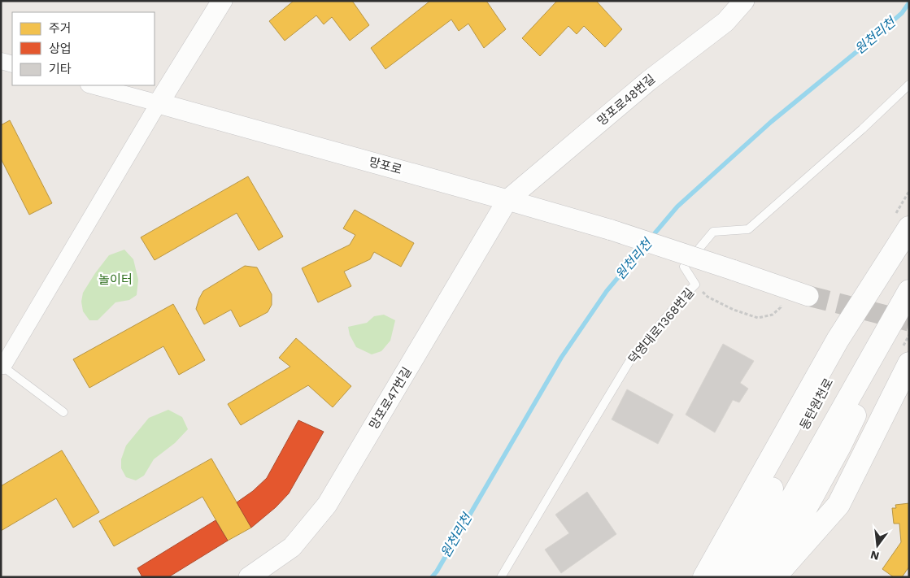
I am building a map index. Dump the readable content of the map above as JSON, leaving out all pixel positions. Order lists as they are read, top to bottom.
{
  "streets": {
    "main road": ["동탄원천로"],
    "street": ["망포로48번길", "망포로", "망포로47번길"],
    "lane": ["덕영대로1368번길"]
  },
  "crossings": [
    ["망포로48번길", "망포로"],
    ["망포로48번길", "망포로47번길"],
    ["망포로", "망포로47번길"]
  ],
  "water": ["원천리천"],
  "parks": ["놀이터"],
  "legend": ["주거", "상업", "기타"],
  "north": "bottom"
}
